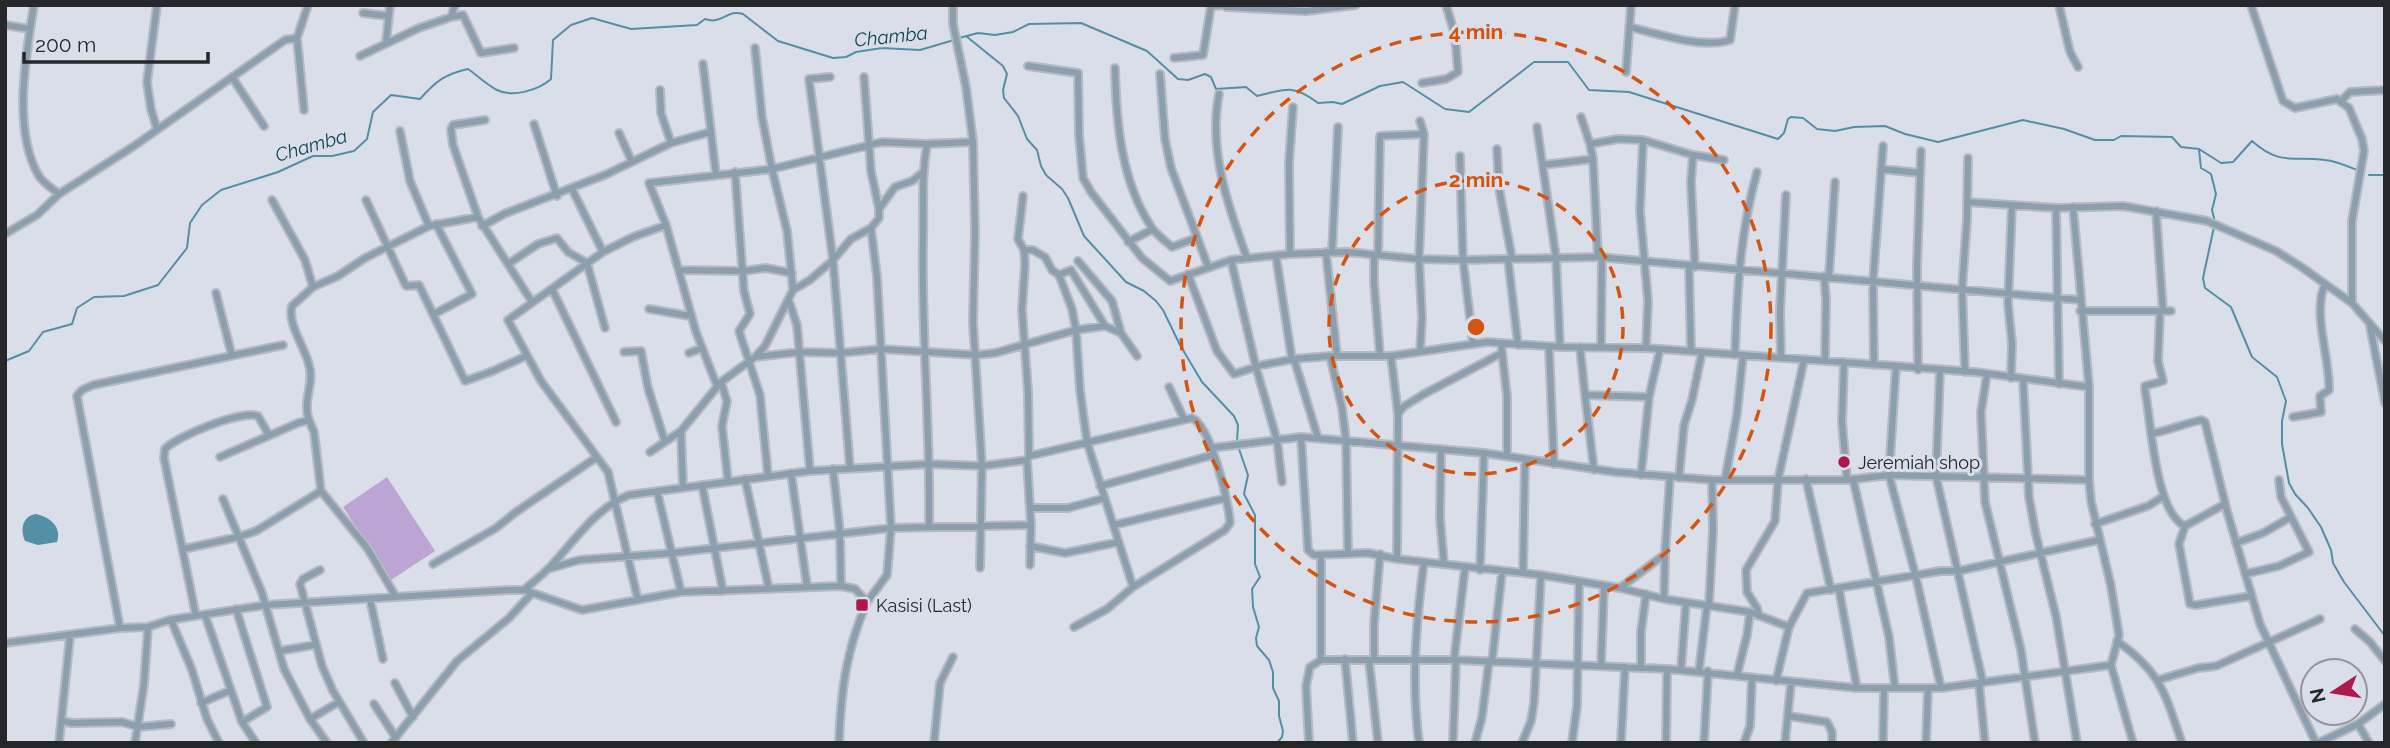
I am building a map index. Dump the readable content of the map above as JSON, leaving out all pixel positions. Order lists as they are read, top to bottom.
{
  "water": ["Chamba"],
  "places": {
    "other": ["Jeremiah shop"],
    "transit": ["Kasisi (Last)"]
  },
  "scale_bar": "200 m",
  "north": "left",
  "rings": ["4 min", "2 min"]
}
